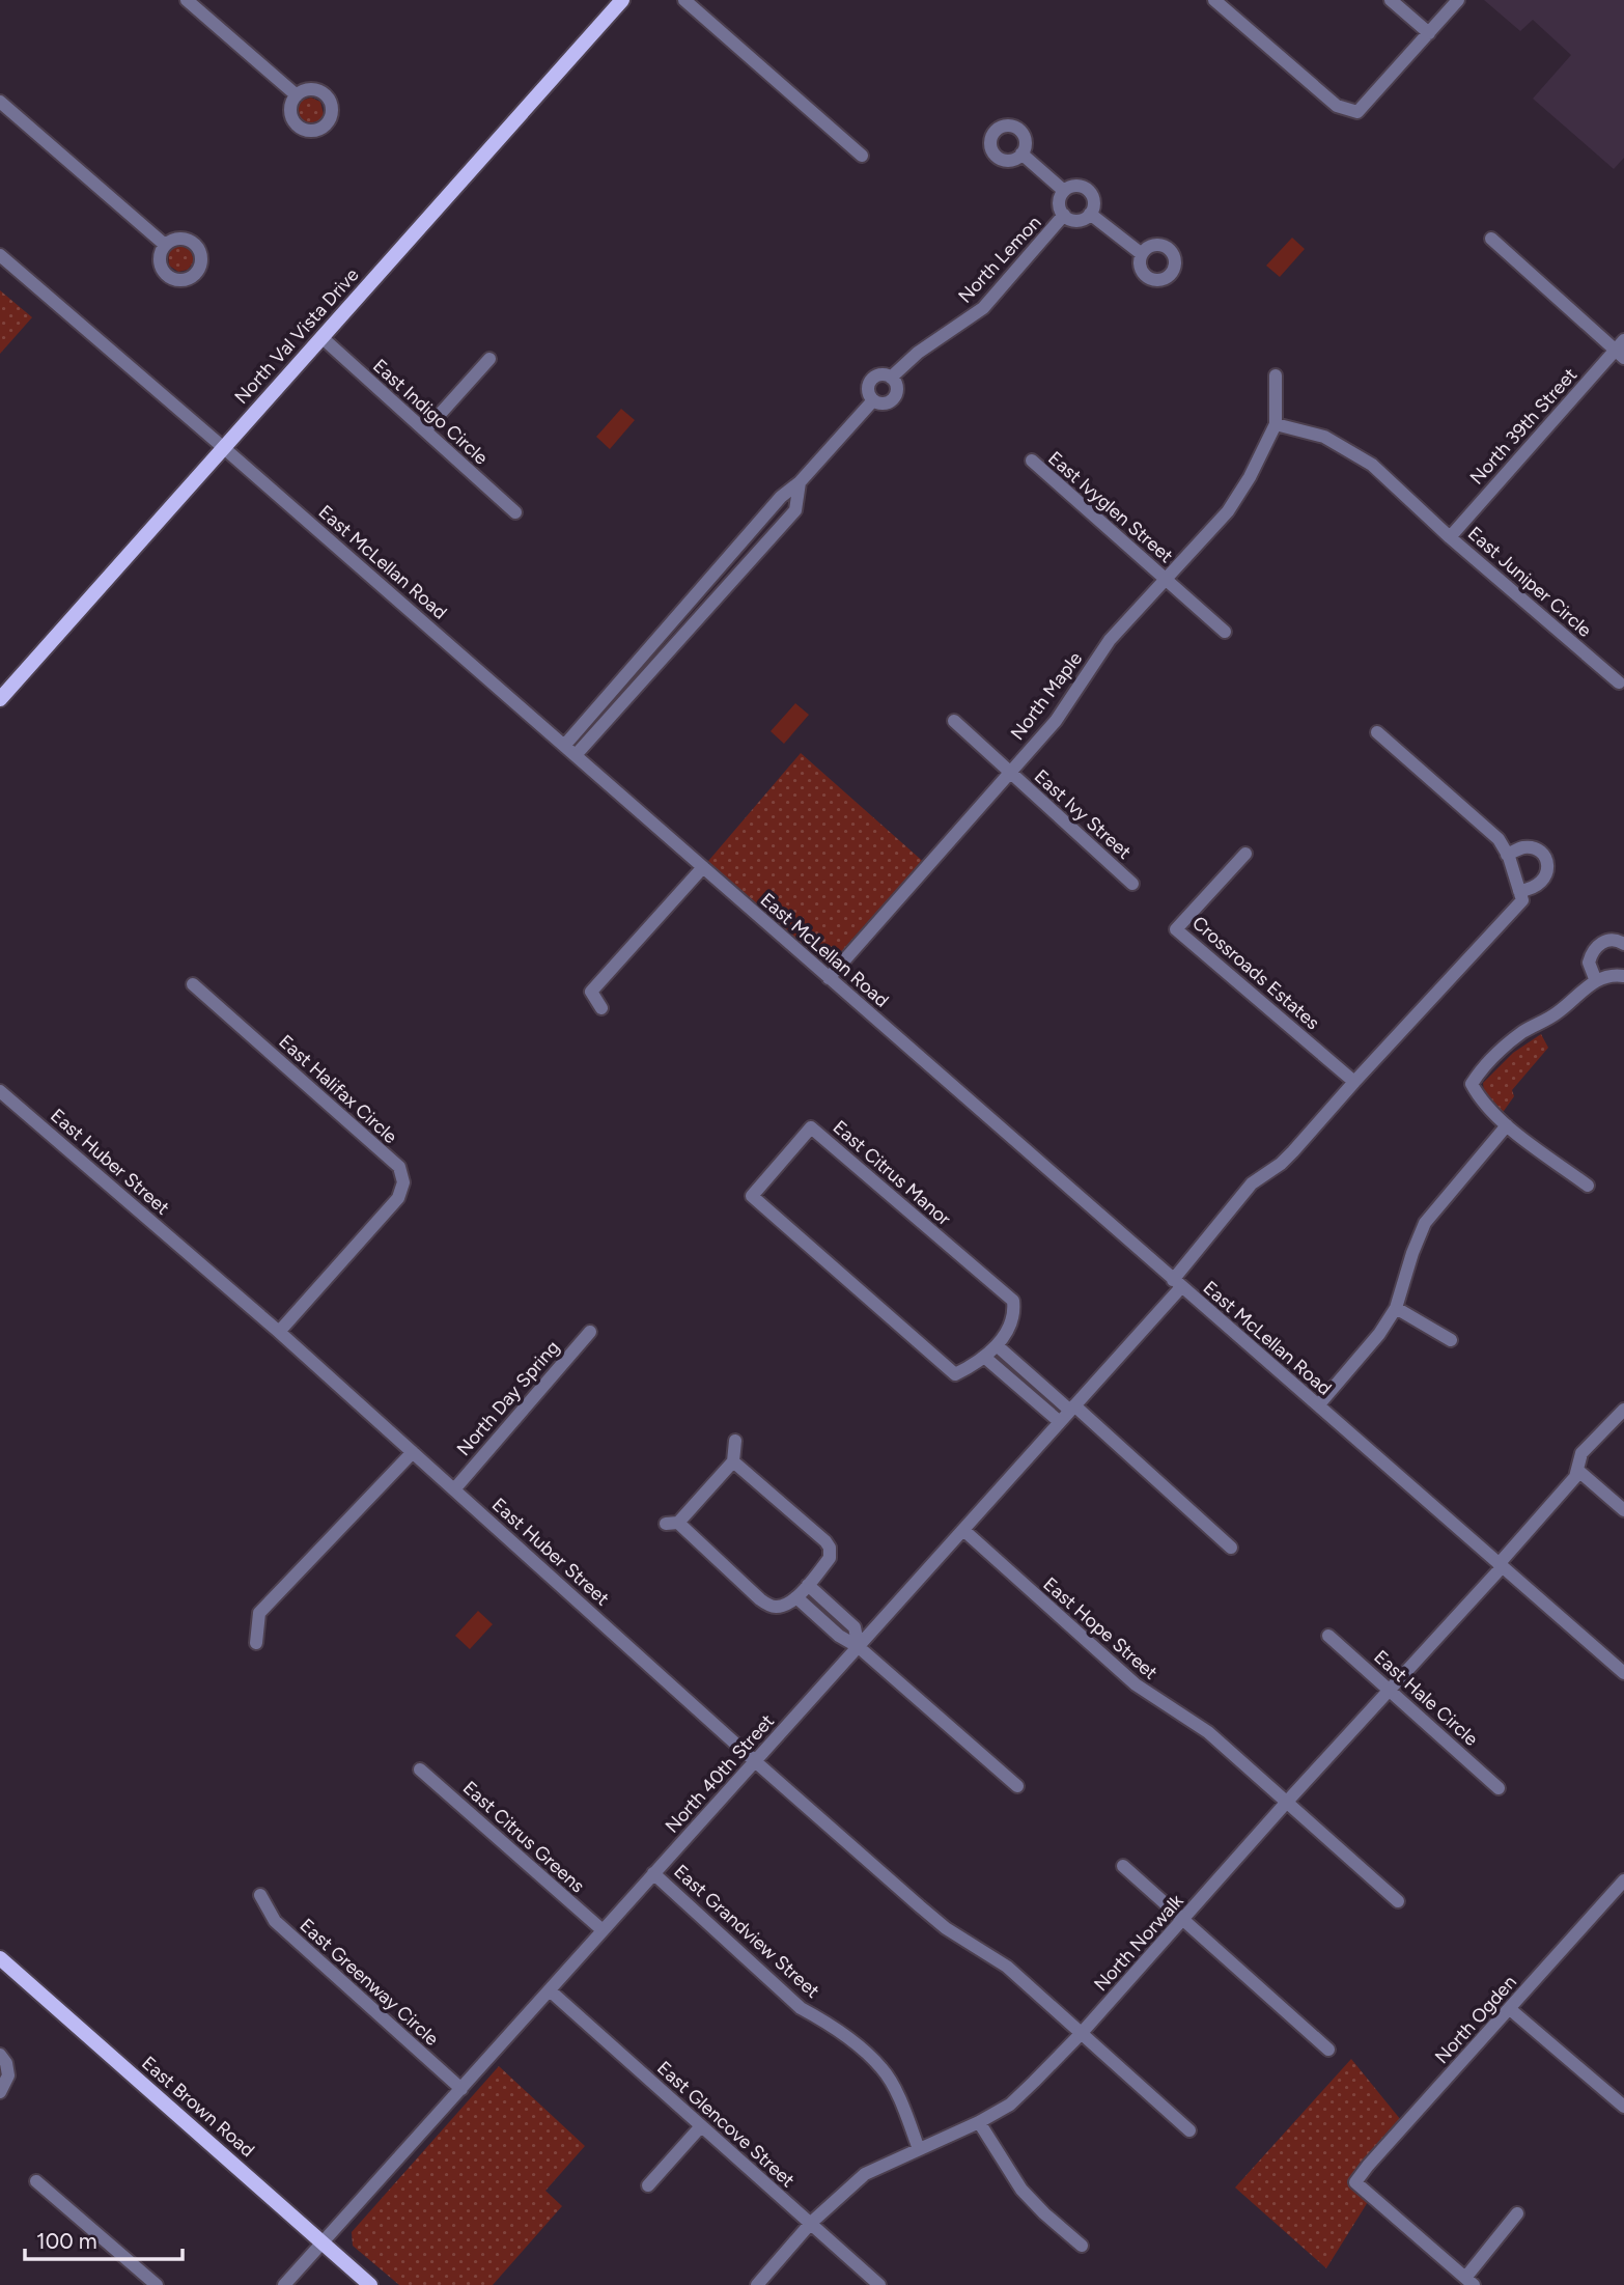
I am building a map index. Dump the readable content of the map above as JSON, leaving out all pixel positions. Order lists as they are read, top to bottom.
{
  "streets": {
    "main road": ["North Val Vista Drive", "East Brown Road"],
    "street": [
      "North Lemon",
      "East Indigo Circle",
      "North 39th Street",
      "East Ivyglen Street",
      "East McLellan Road",
      "East Juniper Circle",
      "North Maple",
      "East Ivy Street",
      "Crossroads Estates",
      "East Halifax Circle",
      "East Huber Street",
      "East Citrus Manor",
      "North Day Spring",
      "East Hope Street",
      "East Hale Circle",
      "North 40th Street",
      "East Citrus Greens",
      "East Grandview Street",
      "North Norwalk",
      "East Greenway Circle",
      "North Ogden",
      "East Glencove Street"
    ]
  },
  "crossings": [
    ["North Val Vista Drive", "East Indigo Circle"],
    ["North Val Vista Drive", "East McLellan Road"],
    ["North 39th Street", "East Juniper Circle"],
    ["East Ivyglen Street", "North Maple"],
    ["East McLellan Road", "North Maple"],
    ["East McLellan Road", "North 40th Street"],
    ["East McLellan Road", "North Norwalk"],
    ["East Juniper Circle", "North Maple"],
    ["North Maple", "East Ivy Street"],
    ["East Halifax Circle", "East Huber Street"],
    ["East Huber Street", "North Day Spring"],
    ["East Huber Street", "North 40th Street"],
    ["East Huber Street", "North Norwalk"],
    ["East Hope Street", "North 40th Street"],
    ["East Hope Street", "North Norwalk"],
    ["East Hale Circle", "North Norwalk"],
    ["North 40th Street", "East Citrus Greens"],
    ["North 40th Street", "East Grandview Street"],
    ["North 40th Street", "East Greenway Circle"],
    ["North 40th Street", "East Brown Road"],
    ["North 40th Street", "East Glencove Street"],
    ["East Grandview Street", "North Norwalk"],
    ["North Norwalk", "East Glencove Street"]
  ],
  "scale_bar": "100 m"
}
